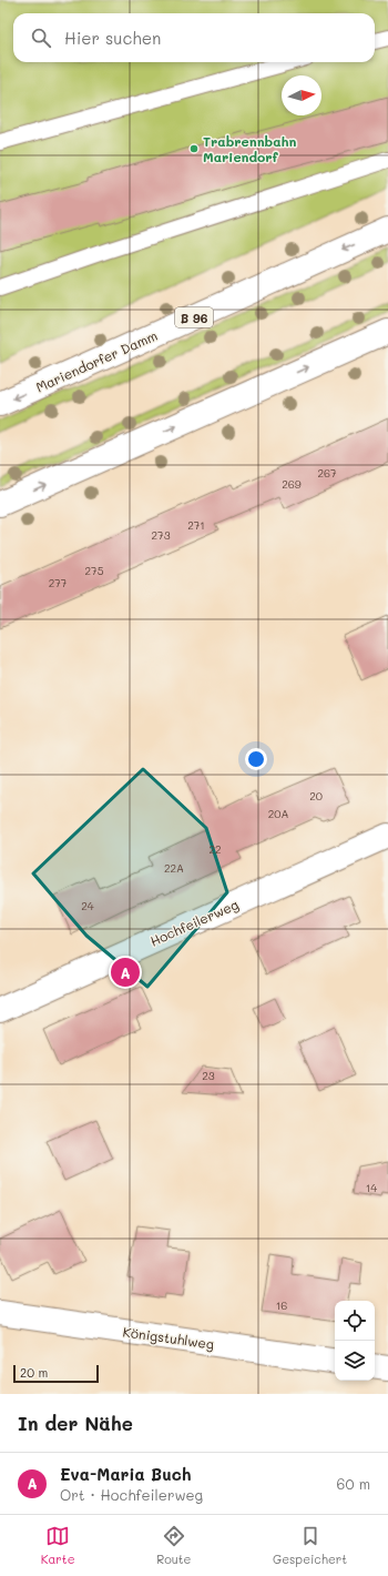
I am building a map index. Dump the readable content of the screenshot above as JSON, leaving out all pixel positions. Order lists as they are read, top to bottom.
{
  "streets": {
    "main road": [
      "B 96",
      "Mariendorfer Damm",
      "Hochfeilerweg",
      "Königstuhlweg"
    ]
  },
  "places": ["Trabrennbahn Mariendorf"],
  "house_numbers": [
    "267",
    "269",
    "271",
    "273",
    "275",
    "277",
    "20",
    "20A",
    "22",
    "22A",
    "24",
    "23",
    "14",
    "16"
  ],
  "scale_bar": "20 m",
  "north": "right",
  "page": {
    "search": "Hier suchen",
    "pins": "A",
    "scale": "20 m",
    "heading": "In der Nähe",
    "list": [
      {
        "mark": "A",
        "name": "Eva-Maria Buch",
        "note": "Ort · Hochfeilerweg",
        "value": "60 m"
      }
    ],
    "nav": ["Karte", "Route", "Gespeichert"]
  }
}
